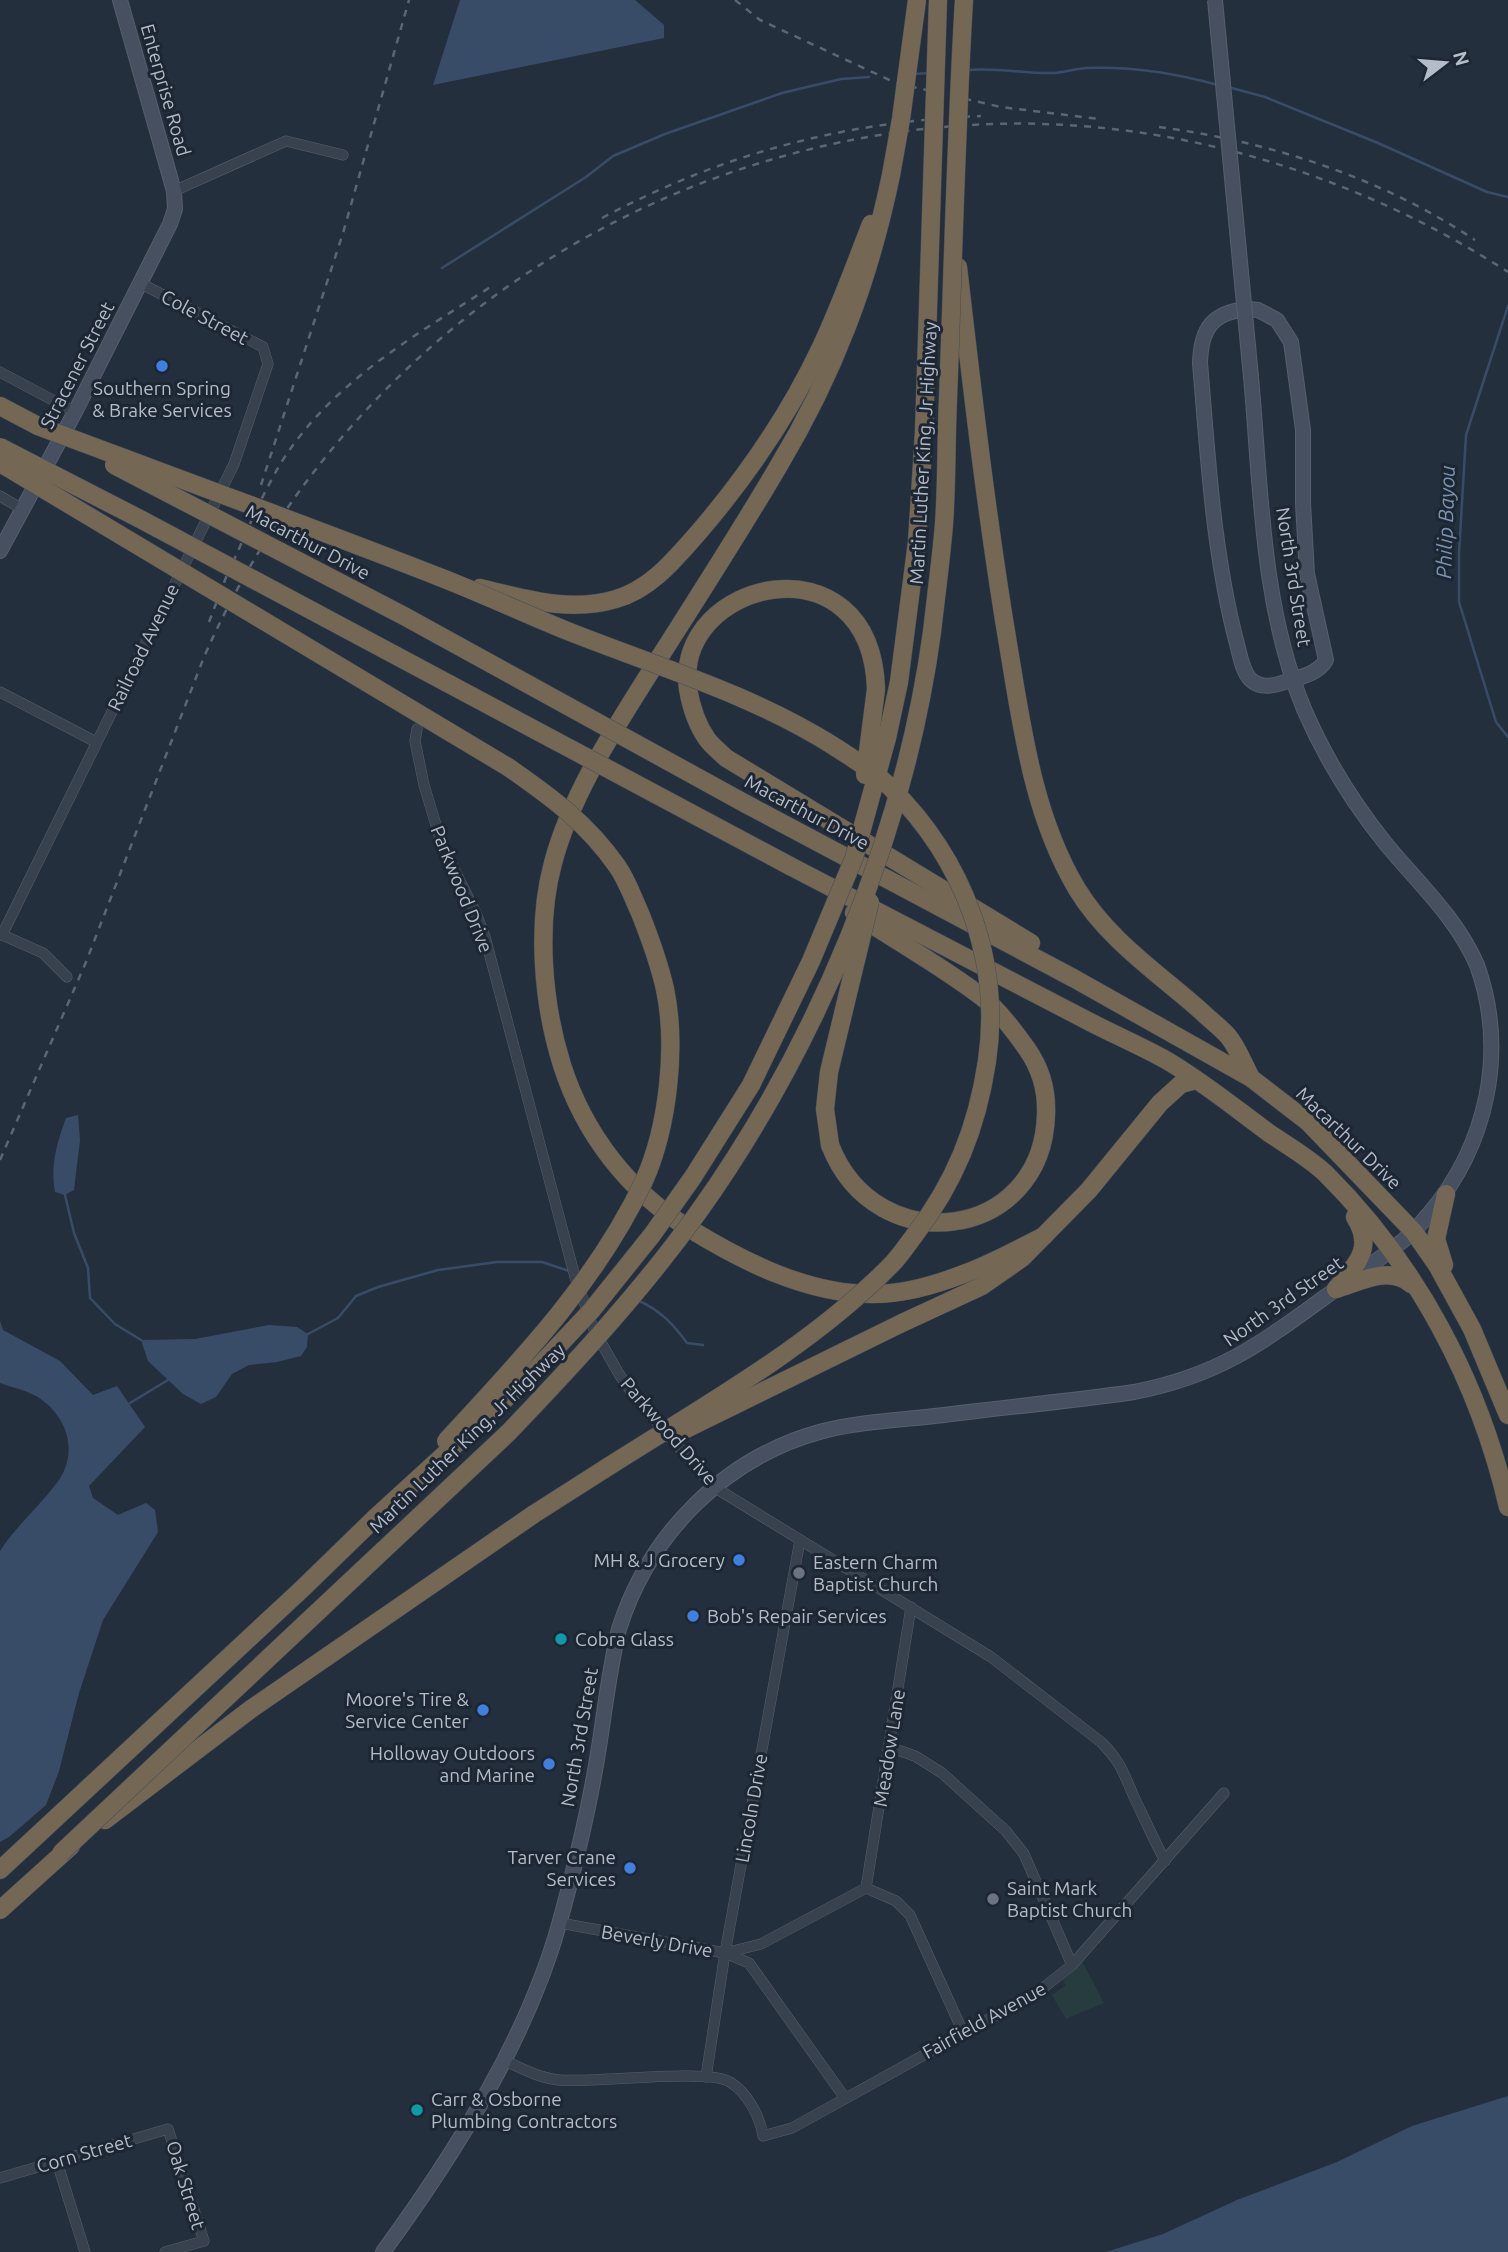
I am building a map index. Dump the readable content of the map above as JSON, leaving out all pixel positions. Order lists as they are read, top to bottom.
{
  "streets": {
    "highway": ["Martin Luther King, Jr Highway", "Macarthur Drive"],
    "street": [
      "Enterprise Road",
      "Cole Street",
      "Stracener Street",
      "North 3rd Street",
      "Railroad Avenue",
      "Parkwood Drive",
      "Meadow Lane",
      "Lincoln Drive",
      "Beverly Drive",
      "Fairfield Avenue",
      "Corn Street",
      "Oak Street"
    ]
  },
  "crossings": [
    ["Enterprise Road", "Stracener Street"],
    ["Cole Street", "Stracener Street"],
    ["Cole Street", "Railroad Avenue"],
    ["Macarthur Drive", "North 3rd Street"],
    ["North 3rd Street", "Parkwood Drive"],
    ["North 3rd Street", "Beverly Drive"],
    ["Parkwood Drive", "Meadow Lane"],
    ["Parkwood Drive", "Lincoln Drive"],
    ["Parkwood Drive", "Fairfield Avenue"],
    ["Meadow Lane", "Beverly Drive"],
    ["Lincoln Drive", "Beverly Drive"],
    ["Lincoln Drive", "Fairfield Avenue"],
    ["Corn Street", "Oak Street"]
  ],
  "water": ["Philip Bayou"],
  "places": [
    "Southern Spring & Brake Services",
    "MH & J Grocery",
    "Eastern Charm Baptist Church",
    "Bob's Repair Services",
    "Cobra Glass",
    "Moore's Tire & Service Center",
    "Holloway Outdoors and Marine",
    "Tarver Crane Services",
    "Saint Mark Baptist Church",
    "Carr & Osborne Plumbing Contractors"
  ],
  "north": "right"
}
